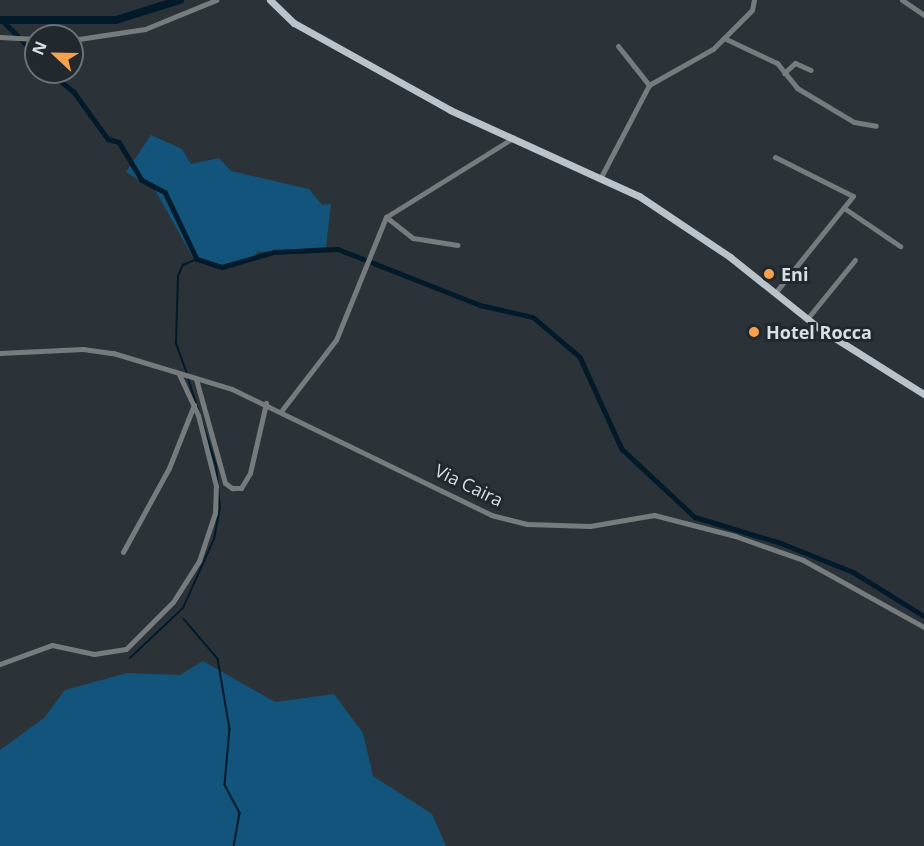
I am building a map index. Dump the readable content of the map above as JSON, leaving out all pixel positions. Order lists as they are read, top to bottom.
{
  "streets": {
    "street": ["Via Caira"]
  },
  "places": ["Eni", "Hotel Rocca"],
  "north": "left"
}
